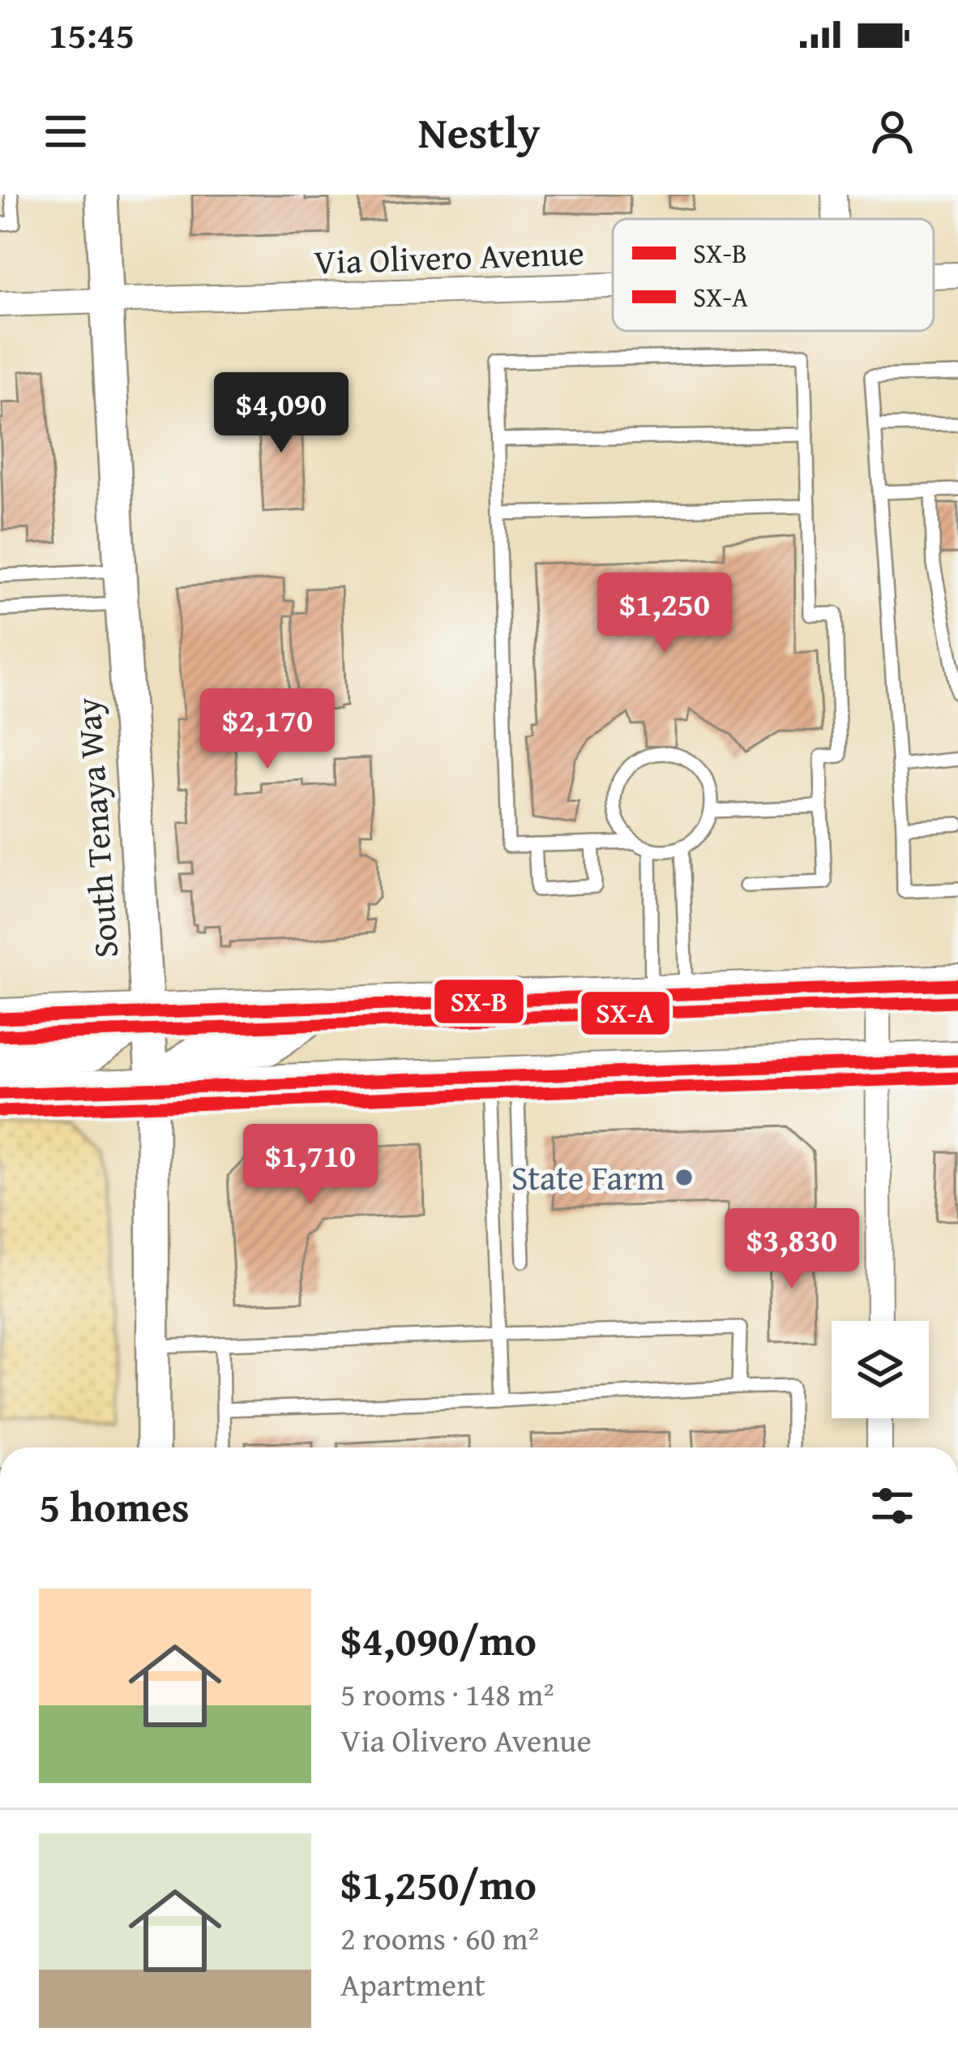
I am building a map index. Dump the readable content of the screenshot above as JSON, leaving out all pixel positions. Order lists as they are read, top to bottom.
{
  "streets": {
    "street": ["Via Olivero Avenue", "South Tenaya Way"]
  },
  "crossings": [
    ["Via Olivero Avenue", "South Tenaya Way"]
  ],
  "places": ["State Farm"],
  "lines": ["transit line SX-B", "transit line SX-A"],
  "legend": ["SX-B", "SX-A"],
  "page": {
    "status": "15:45",
    "header": "Nestly",
    "price": [
      "$4,090",
      "$1,250",
      "$2,170",
      "$1,710",
      "$3,830"
    ],
    "heading": "5 homes",
    "list": [
      {
        "name": "$4,090/mo",
        "note": "5 rooms · 148 m² · Via Olivero Avenue"
      },
      {
        "name": "$1,250/mo",
        "note": "2 rooms · 60 m² · Apartment"
      }
    ]
  }
}
